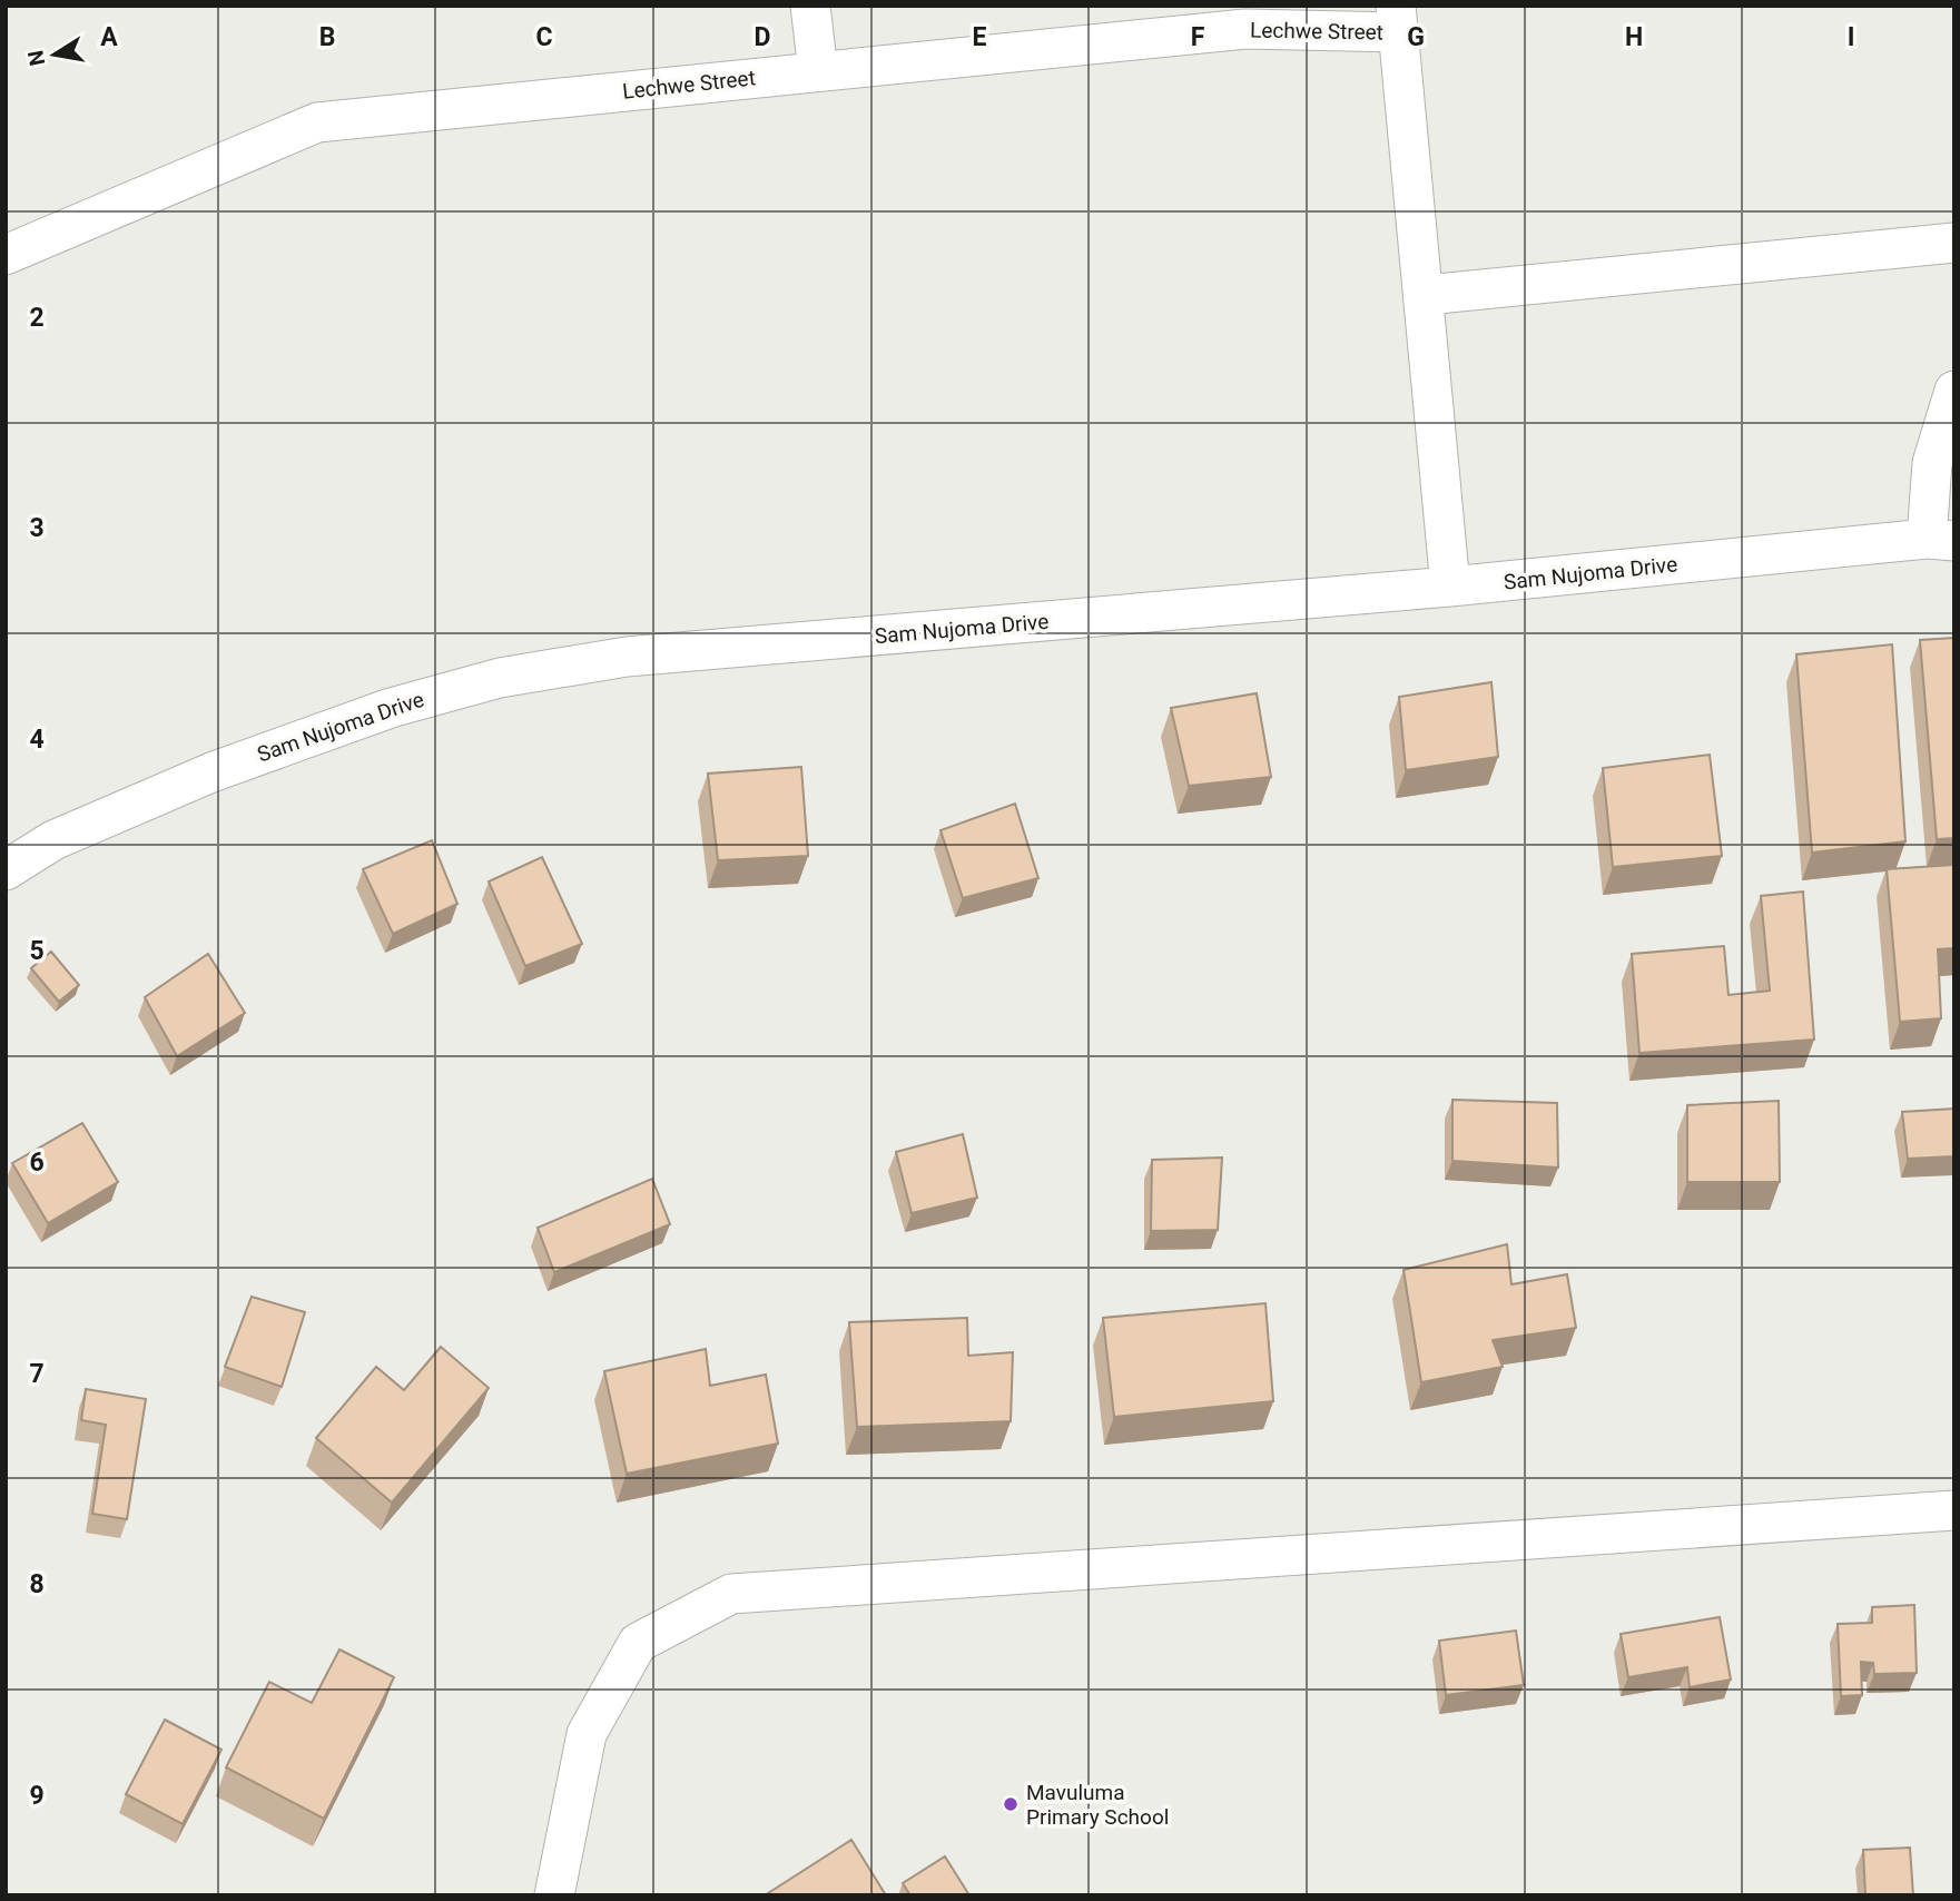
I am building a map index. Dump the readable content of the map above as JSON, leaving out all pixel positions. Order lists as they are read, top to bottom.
{
  "streets": {
    "street": ["Lechwe Street", "Sam Nujoma Drive"]
  },
  "places": ["Mavuluma Primary School"],
  "north": "left",
  "grid": {
    "columns": [
      "A",
      "B",
      "C",
      "D",
      "E",
      "F",
      "G",
      "H",
      "I"
    ],
    "rows": [
      "2",
      "3",
      "4",
      "5",
      "6",
      "7",
      "8",
      "9"
    ]
  }
}
